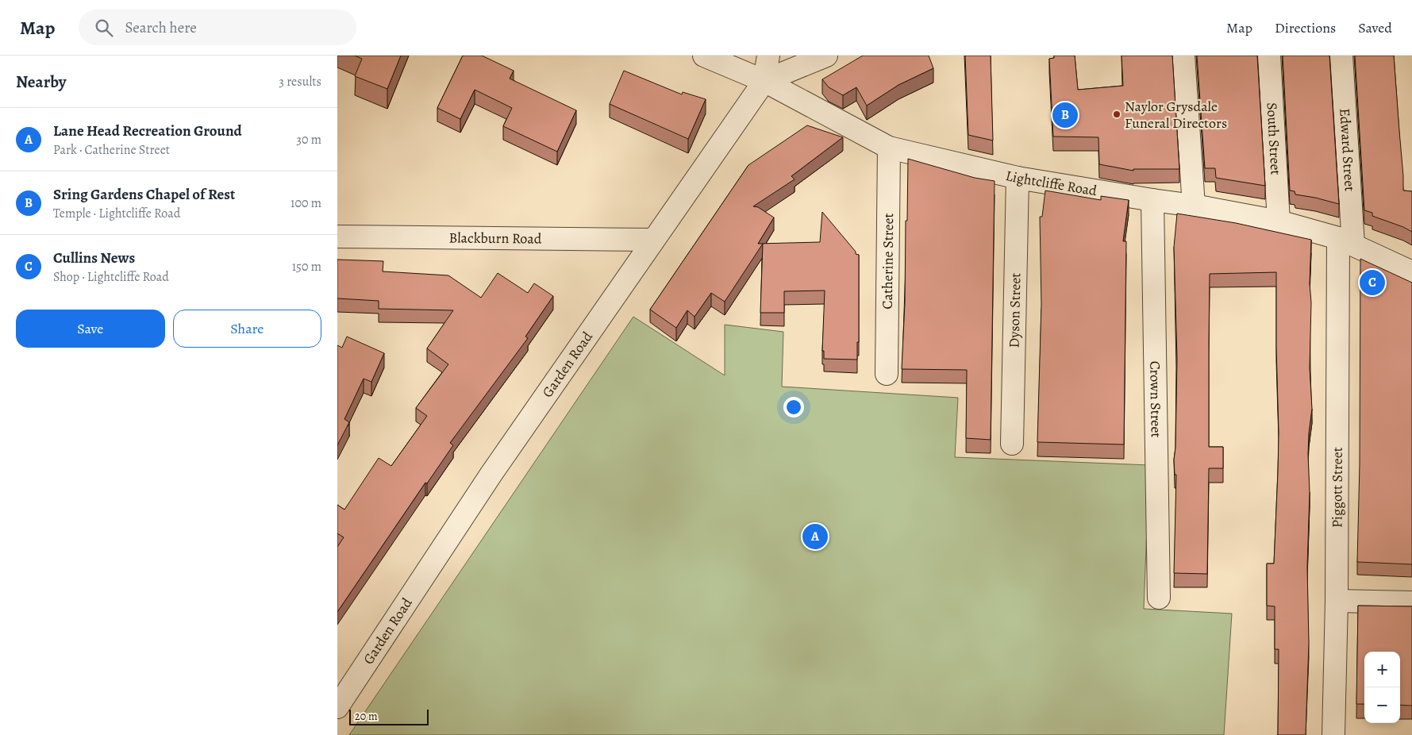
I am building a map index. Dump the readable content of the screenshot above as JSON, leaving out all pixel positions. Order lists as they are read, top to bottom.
{
  "streets": {
    "street": [
      "South Street",
      "Edward Street",
      "Lightcliffe Road",
      "Blackburn Road",
      "Catherine Street",
      "Dyson Street",
      "Garden Road",
      "Crown Street",
      "Piggott Street"
    ]
  },
  "crossings": [
    ["South Street", "Lightcliffe Road"],
    ["Edward Street", "Lightcliffe Road"],
    ["Edward Street", "Piggott Street"],
    ["Lightcliffe Road", "Catherine Street"],
    ["Lightcliffe Road", "Dyson Street"],
    ["Lightcliffe Road", "Garden Road"],
    ["Lightcliffe Road", "Crown Street"],
    ["Lightcliffe Road", "Piggott Street"],
    ["Blackburn Road", "Garden Road"]
  ],
  "places": ["Naylor Grysdale Funeral Directors"],
  "scale_bar": "20 m",
  "page": {
    "header": "Map",
    "search": "Search here",
    "nav": ["Map", "Directions", "Saved"],
    "heading": ["Nearby", "3 results"],
    "pins": ["B", "C", "A"],
    "list": [
      {
        "mark": "A",
        "name": "Lane Head Recreation Ground",
        "note": "Park · Catherine Street",
        "value": "30 m"
      },
      {
        "mark": "B",
        "name": "Sring Gardens Chapel of Rest",
        "note": "Temple · Lightcliffe Road",
        "value": "100 m"
      },
      {
        "mark": "C",
        "name": "Cullins News",
        "note": "Shop · Lightcliffe Road",
        "value": "150 m"
      }
    ],
    "buttons": ["Save", "Share"],
    "map_buttons": ["+", "−"],
    "scale": "20 m"
  }
}
